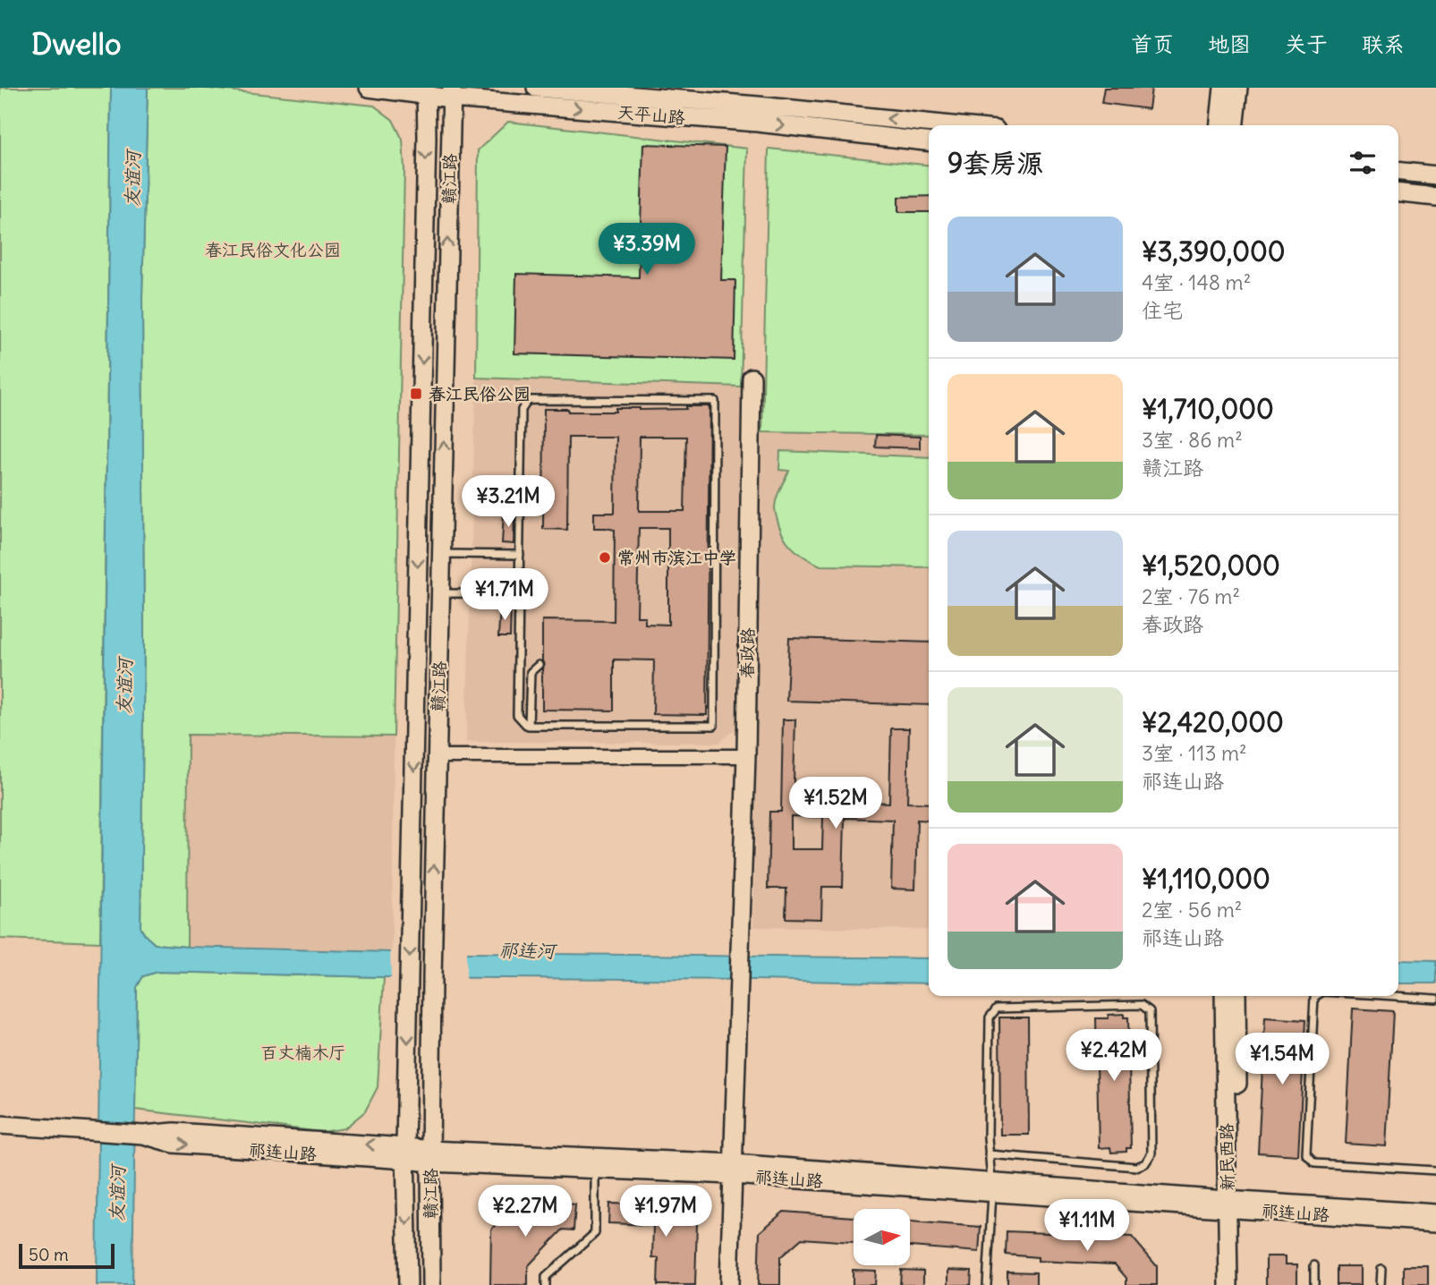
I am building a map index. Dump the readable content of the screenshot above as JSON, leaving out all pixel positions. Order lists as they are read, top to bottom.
{
  "streets": {
    "street": [
      "天平山路",
      "赣江路",
      "春政路",
      "祁连山路",
      "新民西路"
    ]
  },
  "crossings": [
    ["天平山路", "赣江路"],
    ["赣江路", "祁连山路"],
    ["春政路", "祁连山路"],
    ["祁连山路", "新民西路"]
  ],
  "water": ["友谊河", "祁连河"],
  "parks": ["春江民俗文化公园", "百丈楠木厅"],
  "places": {
    "transit": ["春江民俗公园"],
    "other": ["常州市滨江中学"]
  },
  "scale_bar": "50 m",
  "north": "right",
  "page": {
    "header": "Dwello",
    "nav": [
      "首页",
      "地图",
      "关于",
      "联系"
    ],
    "heading": "9套房源",
    "list": [
      {
        "name": "¥3,390,000",
        "note": "4室 · 148 m² · 住宅"
      },
      {
        "name": "¥1,710,000",
        "note": "3室 · 86 m² · 赣江路"
      },
      {
        "name": "¥1,520,000",
        "note": "2室 · 76 m² · 春政路"
      },
      {
        "name": "¥2,420,000",
        "note": "3室 · 113 m² · 祁连山路"
      },
      {
        "name": "¥1,110,000",
        "note": "2室 · 56 m² · 祁连山路"
      }
    ],
    "price": [
      "¥3.39M",
      "¥3.21M",
      "¥1.71M",
      "¥1.52M",
      "¥2.42M",
      "¥1.54M",
      "¥2.27M",
      "¥1.97M",
      "¥1.11M"
    ],
    "scale": "50 m"
  }
}
